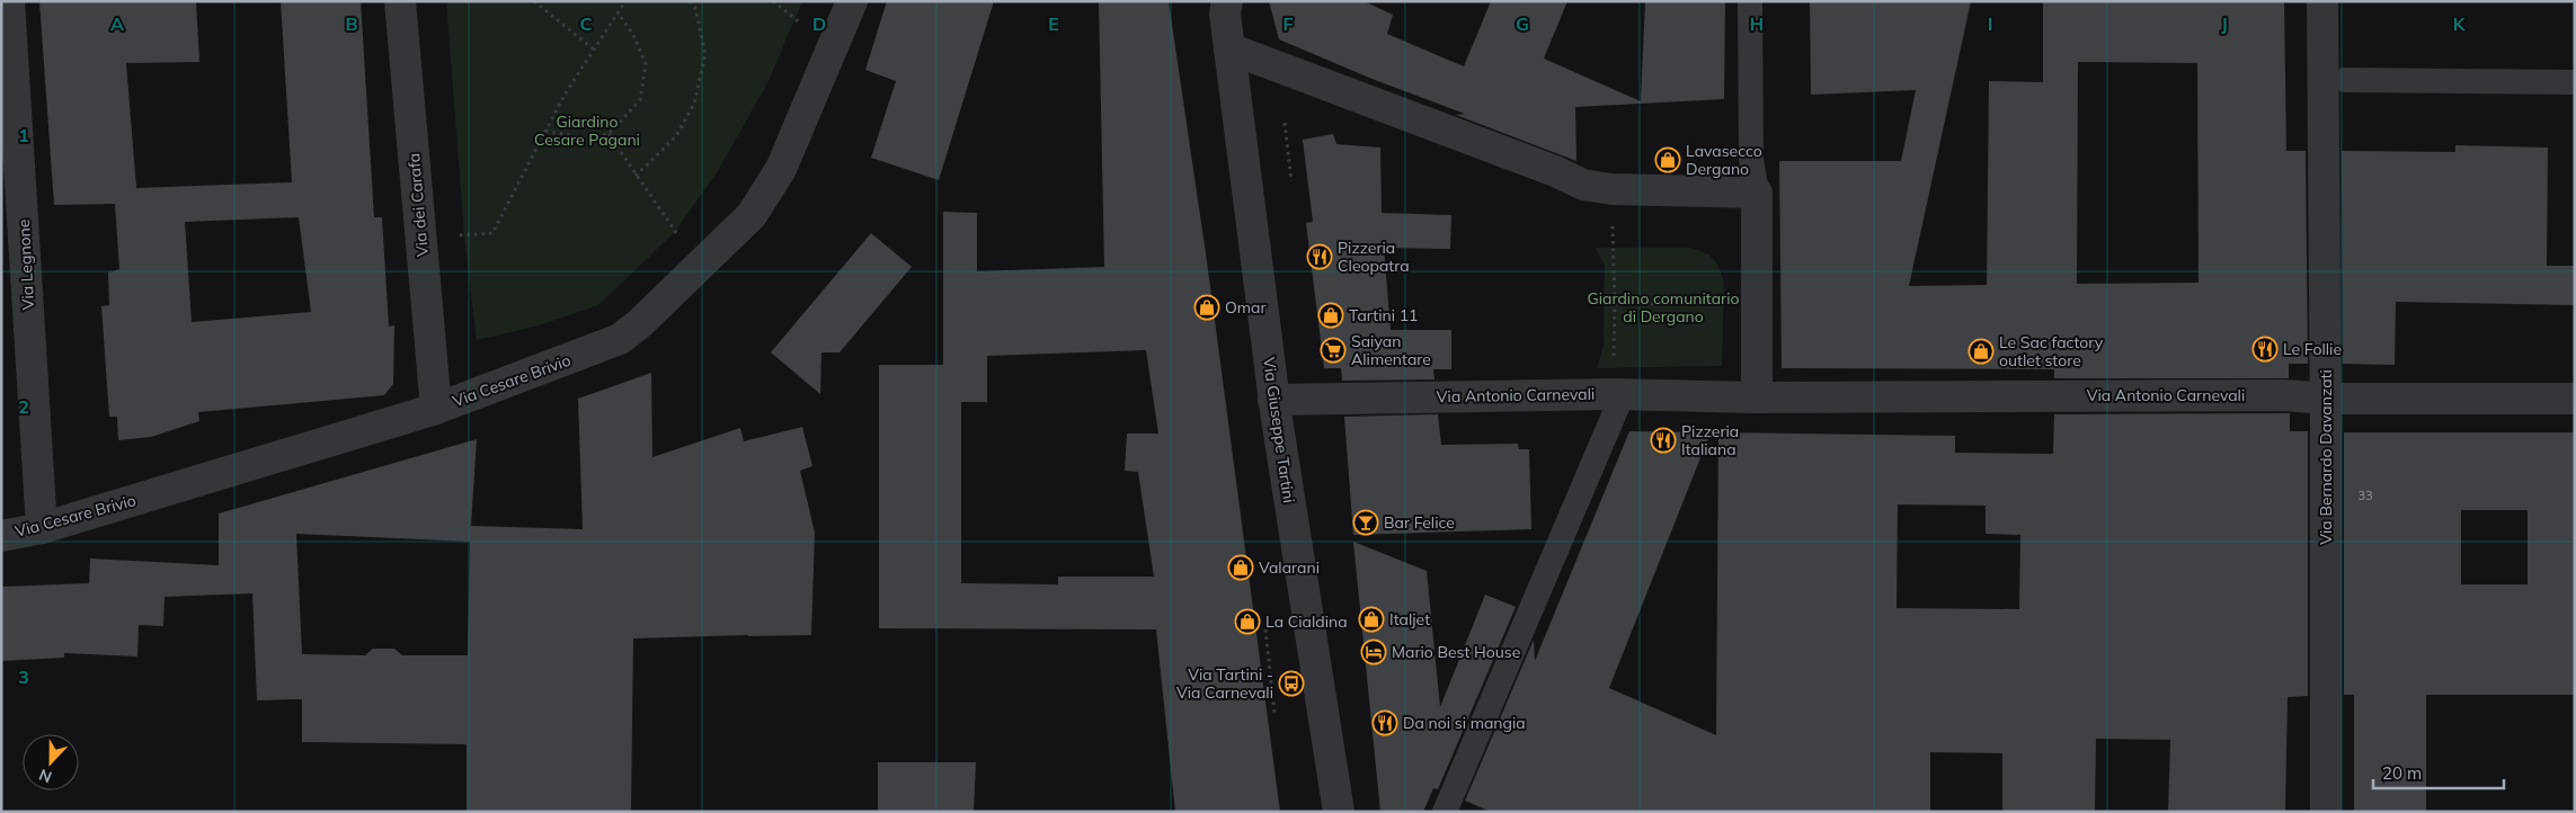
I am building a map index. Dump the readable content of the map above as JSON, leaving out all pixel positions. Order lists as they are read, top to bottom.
{
  "streets": {
    "street": [
      "Via dei Carafa",
      "Via Legnone",
      "Via Cesare Brivio",
      "Via Antonio Carnevali",
      "Via Giuseppe Tartini",
      "Via Bernardo Davanzati"
    ]
  },
  "crossings": [
    ["Via dei Carafa", "Via Cesare Brivio"],
    ["Via Legnone", "Via Cesare Brivio"],
    ["Via Antonio Carnevali", "Via Giuseppe Tartini"],
    ["Via Antonio Carnevali", "Via Bernardo Davanzati"]
  ],
  "parks": ["Giardino Cesare Pagani", "Giardino comunitario di Dergano"],
  "places": {
    "shop": [
      "Lavasecco Dergano",
      "Omar",
      "Tartini 11",
      "Le Sac factory outlet store",
      "Valarani",
      "Italjet",
      "La Cialdina"
    ],
    "restaurant": [
      "Pizzeria Cleopatra",
      "Le Follie",
      "Pizzeria Italiana",
      "Da noi si mangia"
    ],
    "supermarket": ["Saiyan Alimentare"],
    "bar": ["Bar Felice"],
    "hotel": ["Mario Best House"],
    "bus stop": ["Via Tartini - Via Carnevali"]
  },
  "house_numbers": ["33"],
  "scale_bar": "20 m",
  "north": "bottom",
  "grid": {
    "columns": [
      "A",
      "B",
      "C",
      "D",
      "E",
      "F",
      "G",
      "H",
      "I",
      "J",
      "K"
    ],
    "rows": ["1", "2", "3"]
  }
}
